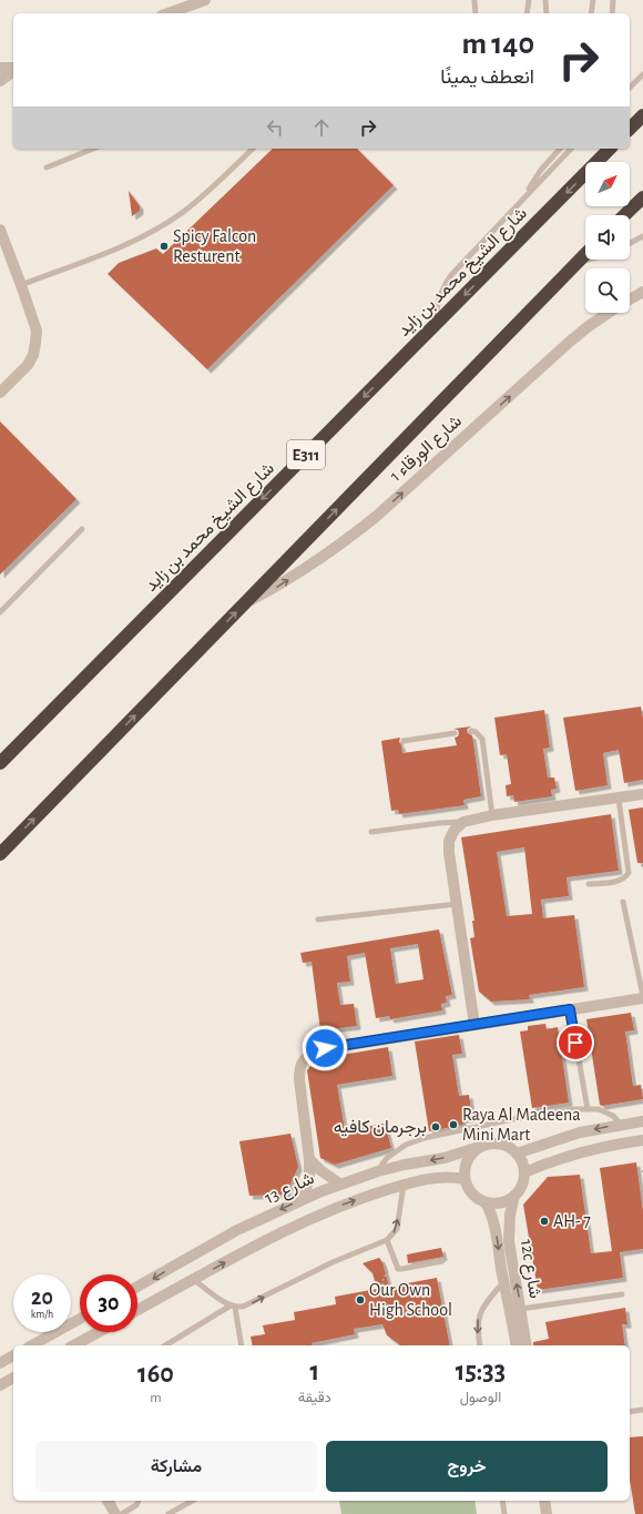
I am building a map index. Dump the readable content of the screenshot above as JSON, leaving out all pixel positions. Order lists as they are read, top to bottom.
{
  "streets": {
    "highway": ["شارع الشيخ محمد بن زايد", "E311"],
    "street": ["شارع الورقاء 1", "شارع 13", "12c شارع"]
  },
  "crossings": [
    ["شارع 13", "12c شارع"]
  ],
  "one_way": ["شارع الورقاء 1"],
  "places": [
    "Spicy Falcon Resturent",
    "Raya Al Madeena Mini Mart",
    "برجرمان كافيه",
    "AH- 7",
    "Our Own High School"
  ],
  "north": "top right",
  "page": {
    "turn": ["140 m", "انعطف يمينًا"],
    "speed": "20 km/h",
    "limit": "30",
    "eta": [
      "15:33",
      "الوصول",
      "1",
      "دقيقة",
      "160",
      "m"
    ],
    "buttons": ["خروج", "مشاركة"]
  }
}
